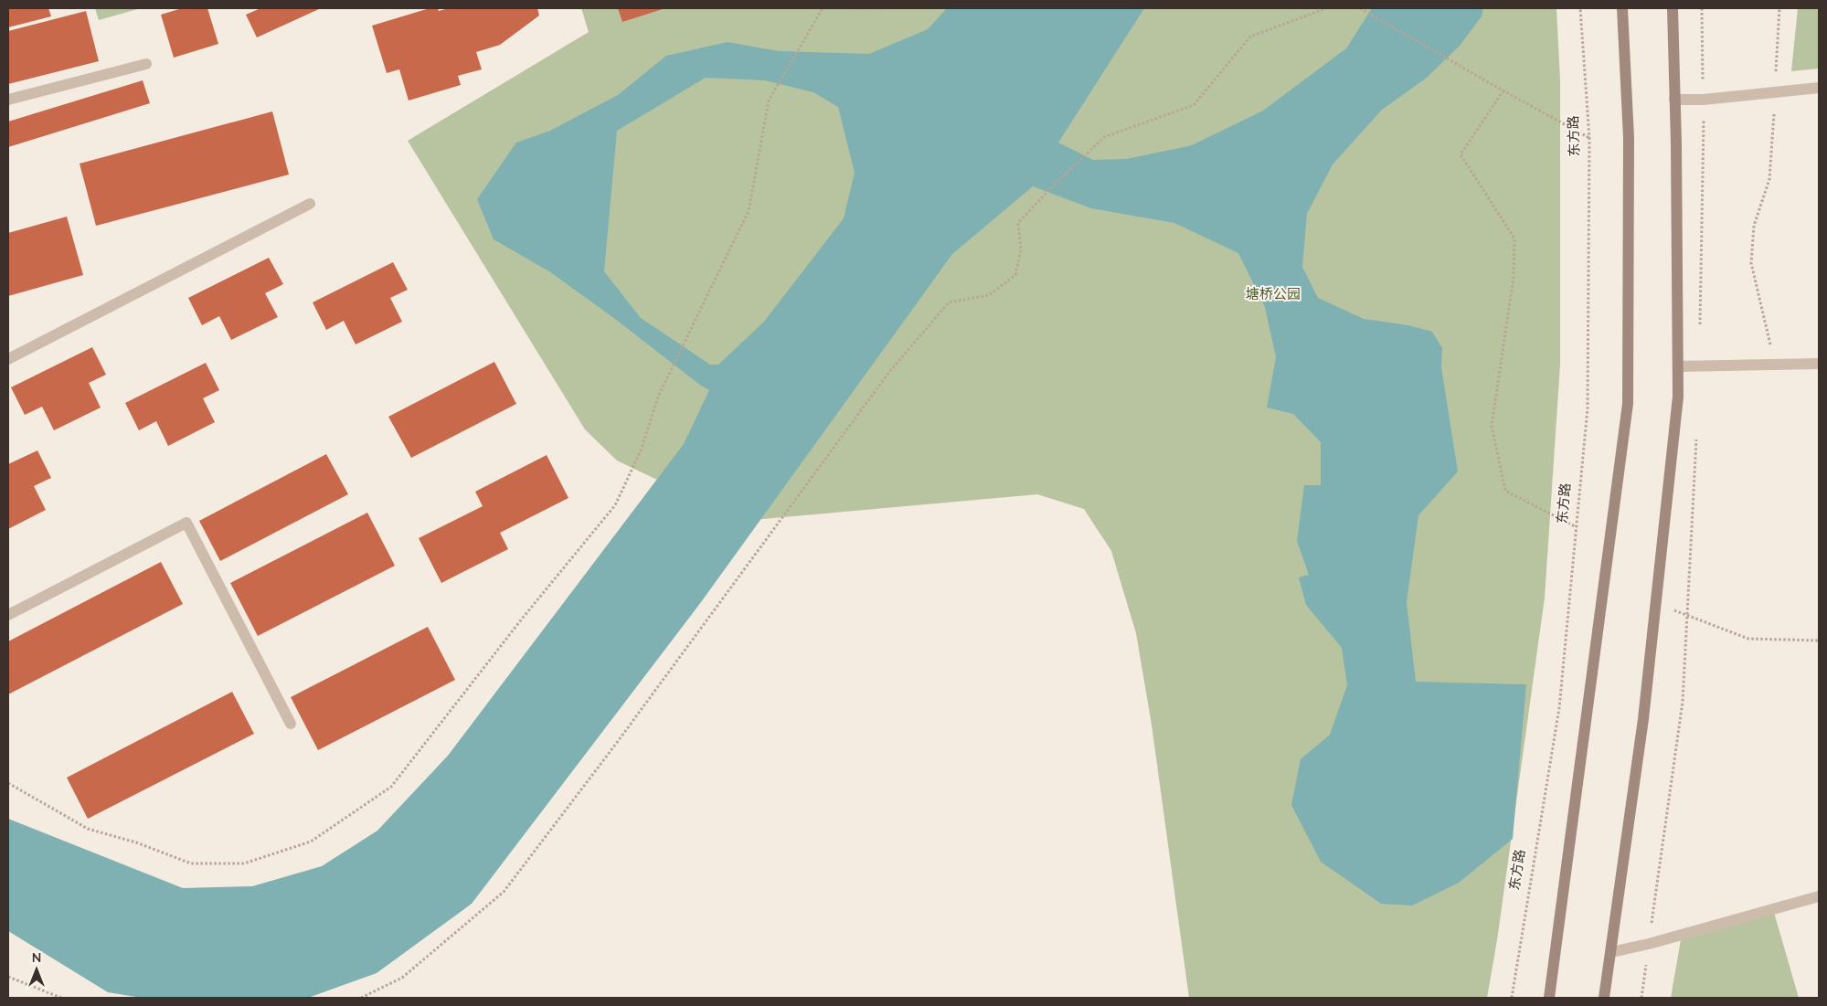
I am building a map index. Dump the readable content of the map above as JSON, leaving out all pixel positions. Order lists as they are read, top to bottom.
{
  "streets": {
    "path": ["东方路"]
  },
  "parks": ["塘桥公园"],
  "north": "top"
}
